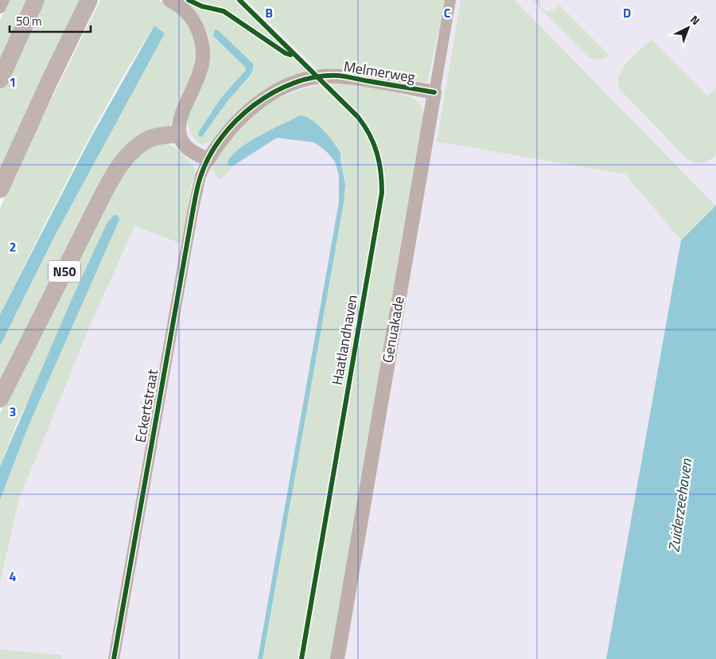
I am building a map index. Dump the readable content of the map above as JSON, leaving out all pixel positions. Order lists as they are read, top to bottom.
{
  "streets": {
    "highway": ["N50"],
    "street": ["Melmerweg", "Genuakade", "Eckertstraat"],
    "cycle path": ["Haatlandhaven"]
  },
  "crossings": [
    ["Melmerweg", "Genuakade"],
    ["Melmerweg", "Eckertstraat"]
  ],
  "water": ["Zuiderzeehaven"],
  "scale_bar": "50 m",
  "north": "top right",
  "grid": {
    "columns": ["B", "C", "D"],
    "rows": [
      "1",
      "2",
      "3",
      "4"
    ]
  }
}
